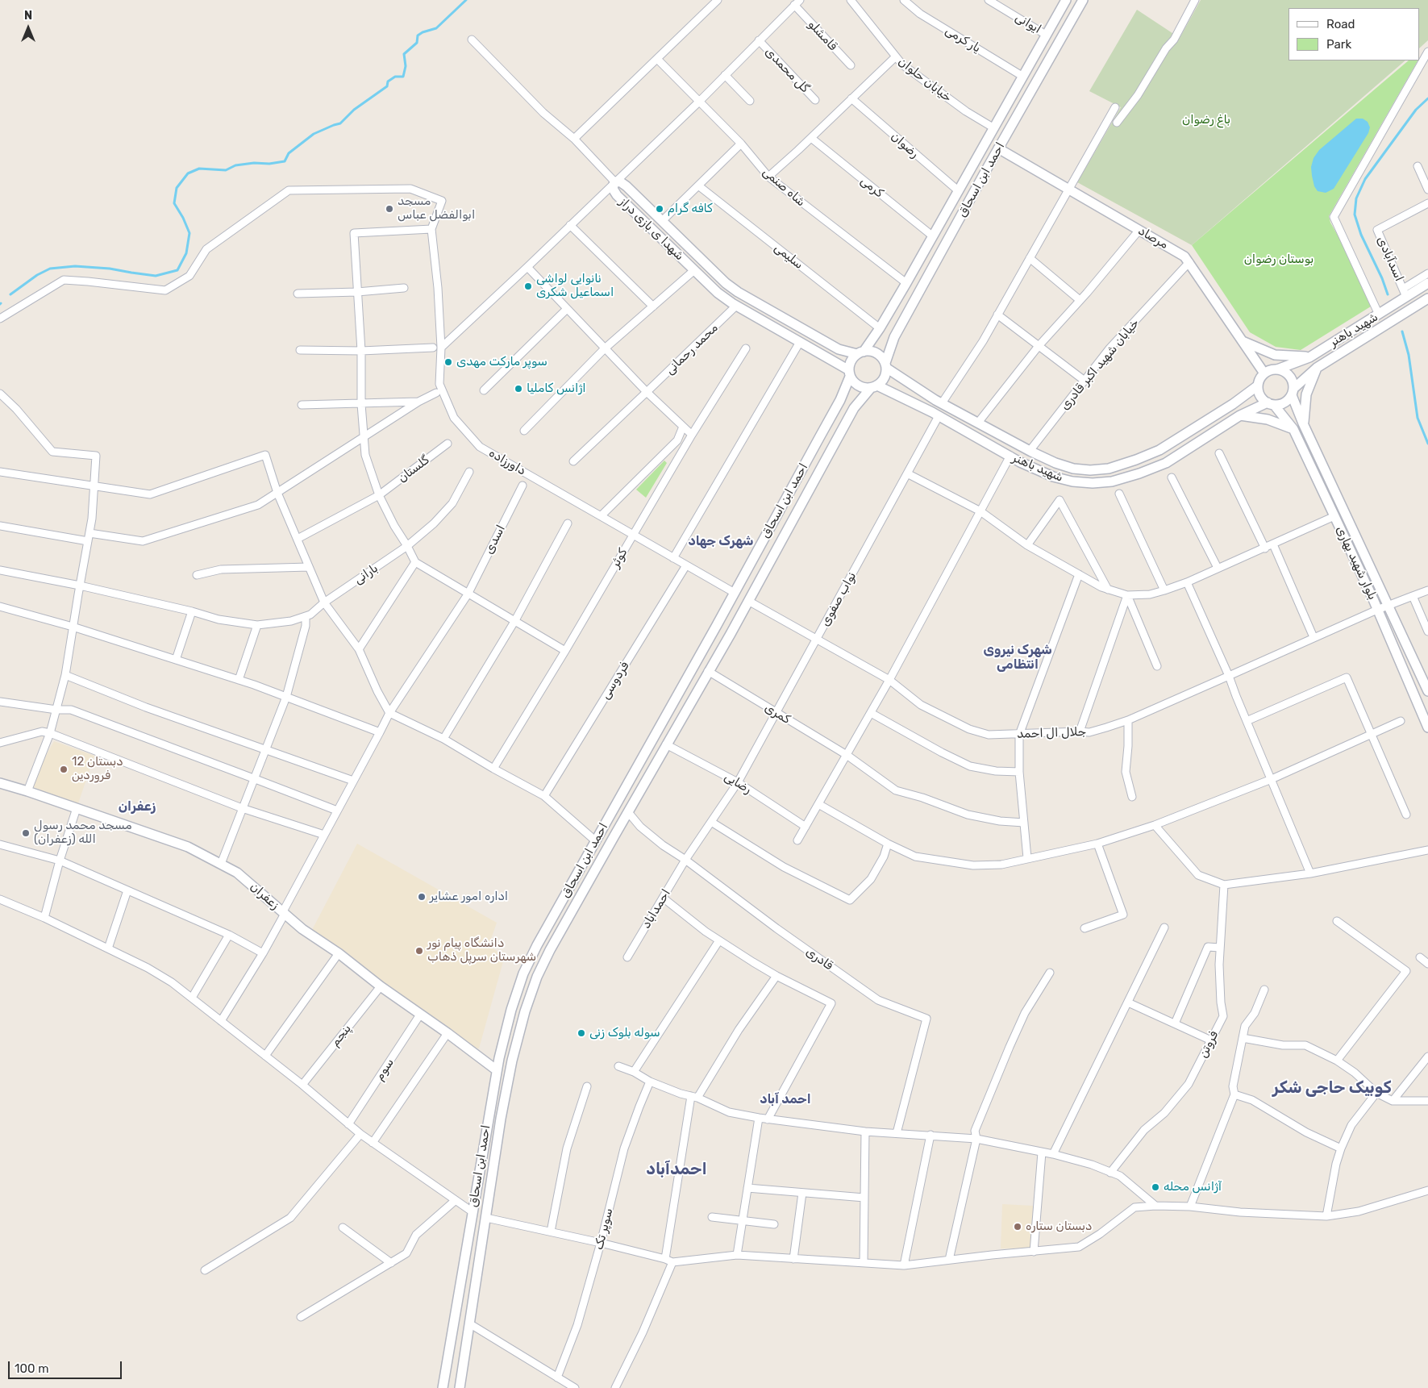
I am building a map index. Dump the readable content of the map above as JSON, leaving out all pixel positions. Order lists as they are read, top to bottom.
{
  "streets": {
    "main road": [
      "احمد ابن اسحاق",
      "شهدا ی بازی دراز",
      "مرصاد",
      "شهید باهنر",
      "بلوار شهید بهاری",
      "زعفران"
    ],
    "street": [
      "ایوانی",
      "قامشلو",
      "یار کرمی",
      "گل محمدی",
      "خیابان حلوان",
      "رضوان",
      "شاه صنمی",
      "کرمی",
      "سلیمی",
      "اسدآبادی",
      "محمد رحمانی",
      "خیابان شهید اکبر قادری",
      "داورزاده",
      "گلستان",
      "اسدی",
      "کوثر",
      "بارانی",
      "نواب صفوی",
      "فردوسی",
      "کمری",
      "جلال ال احمد",
      "رضایی",
      "احمداباد",
      "قادری",
      "پنجم",
      "فروتن",
      "سوم",
      "سوپر تک"
    ]
  },
  "crossings": [
    ["ایوانی", "احمد ابن اسحاق"],
    ["یار کرمی", "احمد ابن اسحاق"],
    ["خیابان حلوان", "احمد ابن اسحاق"],
    ["رضوان", "احمد ابن اسحاق"],
    ["احمد ابن اسحاق", "شاه صنمی"],
    ["احمد ابن اسحاق", "کرمی"],
    ["احمد ابن اسحاق", "شهدا ی بازی دراز"],
    ["احمد ابن اسحاق", "مرصاد"],
    ["احمد ابن اسحاق", "سلیمی"],
    ["احمد ابن اسحاق", "شهید باهنر"],
    ["احمد ابن اسحاق", "داورزاده"],
    ["احمد ابن اسحاق", "کمری"],
    ["احمد ابن اسحاق", "جلال ال احمد"],
    ["احمد ابن اسحاق", "رضایی"],
    ["احمد ابن اسحاق", "زعفران"],
    ["احمد ابن اسحاق", "قادری"],
    ["شهدا ی بازی دراز", "شهید باهنر"],
    ["شهدا ی بازی دراز", "محمد رحمانی"],
    ["مرصاد", "شهید باهنر"],
    ["مرصاد", "خیابان شهید اکبر قادری"],
    ["مرصاد", "بلوار شهید بهاری"],
    ["اسدآبادی", "شهید باهنر"],
    ["شهید باهنر", "خیابان شهید اکبر قادری"],
    ["شهید باهنر", "بلوار شهید بهاری"],
    ["شهید باهنر", "نواب صفوی"],
    ["داورزاده", "کوثر"],
    ["داورزاده", "فردوسی"],
    ["اسدی", "زعفران"],
    ["بلوار شهید بهاری", "جلال ال احمد"],
    ["نواب صفوی", "کمری"],
    ["نواب صفوی", "جلال ال احمد"],
    ["نواب صفوی", "رضایی"],
    ["نواب صفوی", "احمداباد"],
    ["زعفران", "پنجم"],
    ["زعفران", "سوم"],
    ["احمداباد", "قادری"]
  ],
  "districts": [
    "شهرک جهاد",
    "شهرک نیروی انتظامی",
    "زعفران",
    "کوبیک حاجی شکر",
    "احمد آباد",
    "احمدآباد"
  ],
  "parks": ["باغ رضوان", "بوستان رضوان"],
  "places": [
    "مسجد ابوالفضل عباس",
    "کافه گرام",
    "نانوایی لواشی اسماعیل شکری",
    "سوپر مارکت مهدی",
    "اژانس کاملیا",
    "دبستان 12 فروردین",
    "مسجد محمد رسول الله (زعفران)",
    "اداره امور عشایر",
    "دانشگاه پیام نور شهرستان سرپل ذهاب",
    "سوله بلوک زنی",
    "آژانس محله",
    "دبستان ستاره"
  ],
  "legend": ["Road", "Park"],
  "scale_bar": "100 m",
  "north": "top"
}
